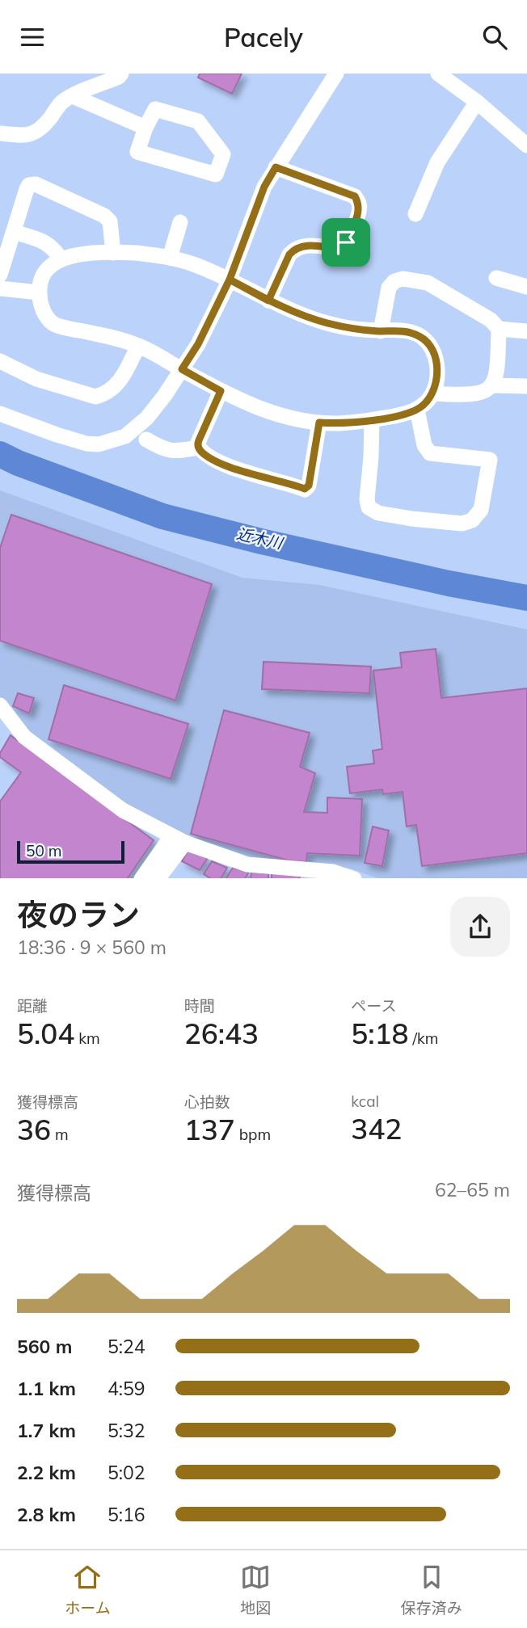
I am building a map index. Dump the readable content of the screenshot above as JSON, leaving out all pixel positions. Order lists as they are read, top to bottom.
{
  "water": ["近木川"],
  "scale_bar": "50 m",
  "page": {
    "header": "Pacely",
    "scale": "50 m",
    "heading": ["夜のラン", "18:36 · 9 × 560 m"],
    "stats": [
      ["距離", "5.04 km"],
      ["時間", "26:43"],
      ["ペース", "5:18 /km"],
      ["獲得標高", "36 m"],
      ["心拍数", "137 bpm"],
      ["kcal", "342"]
    ],
    "chart": ["獲得標高", "62–65 m"],
    "list": [
      {
        "name": "560 m",
        "note": "5:24"
      },
      {
        "name": "1.1 km",
        "note": "4:59"
      },
      {
        "name": "1.7 km",
        "note": "5:32"
      },
      {
        "name": "2.2 km",
        "note": "5:02"
      },
      {
        "name": "2.8 km",
        "note": "5:16"
      }
    ],
    "tabs": ["ホーム", "地図", "保存済み"]
  }
}
